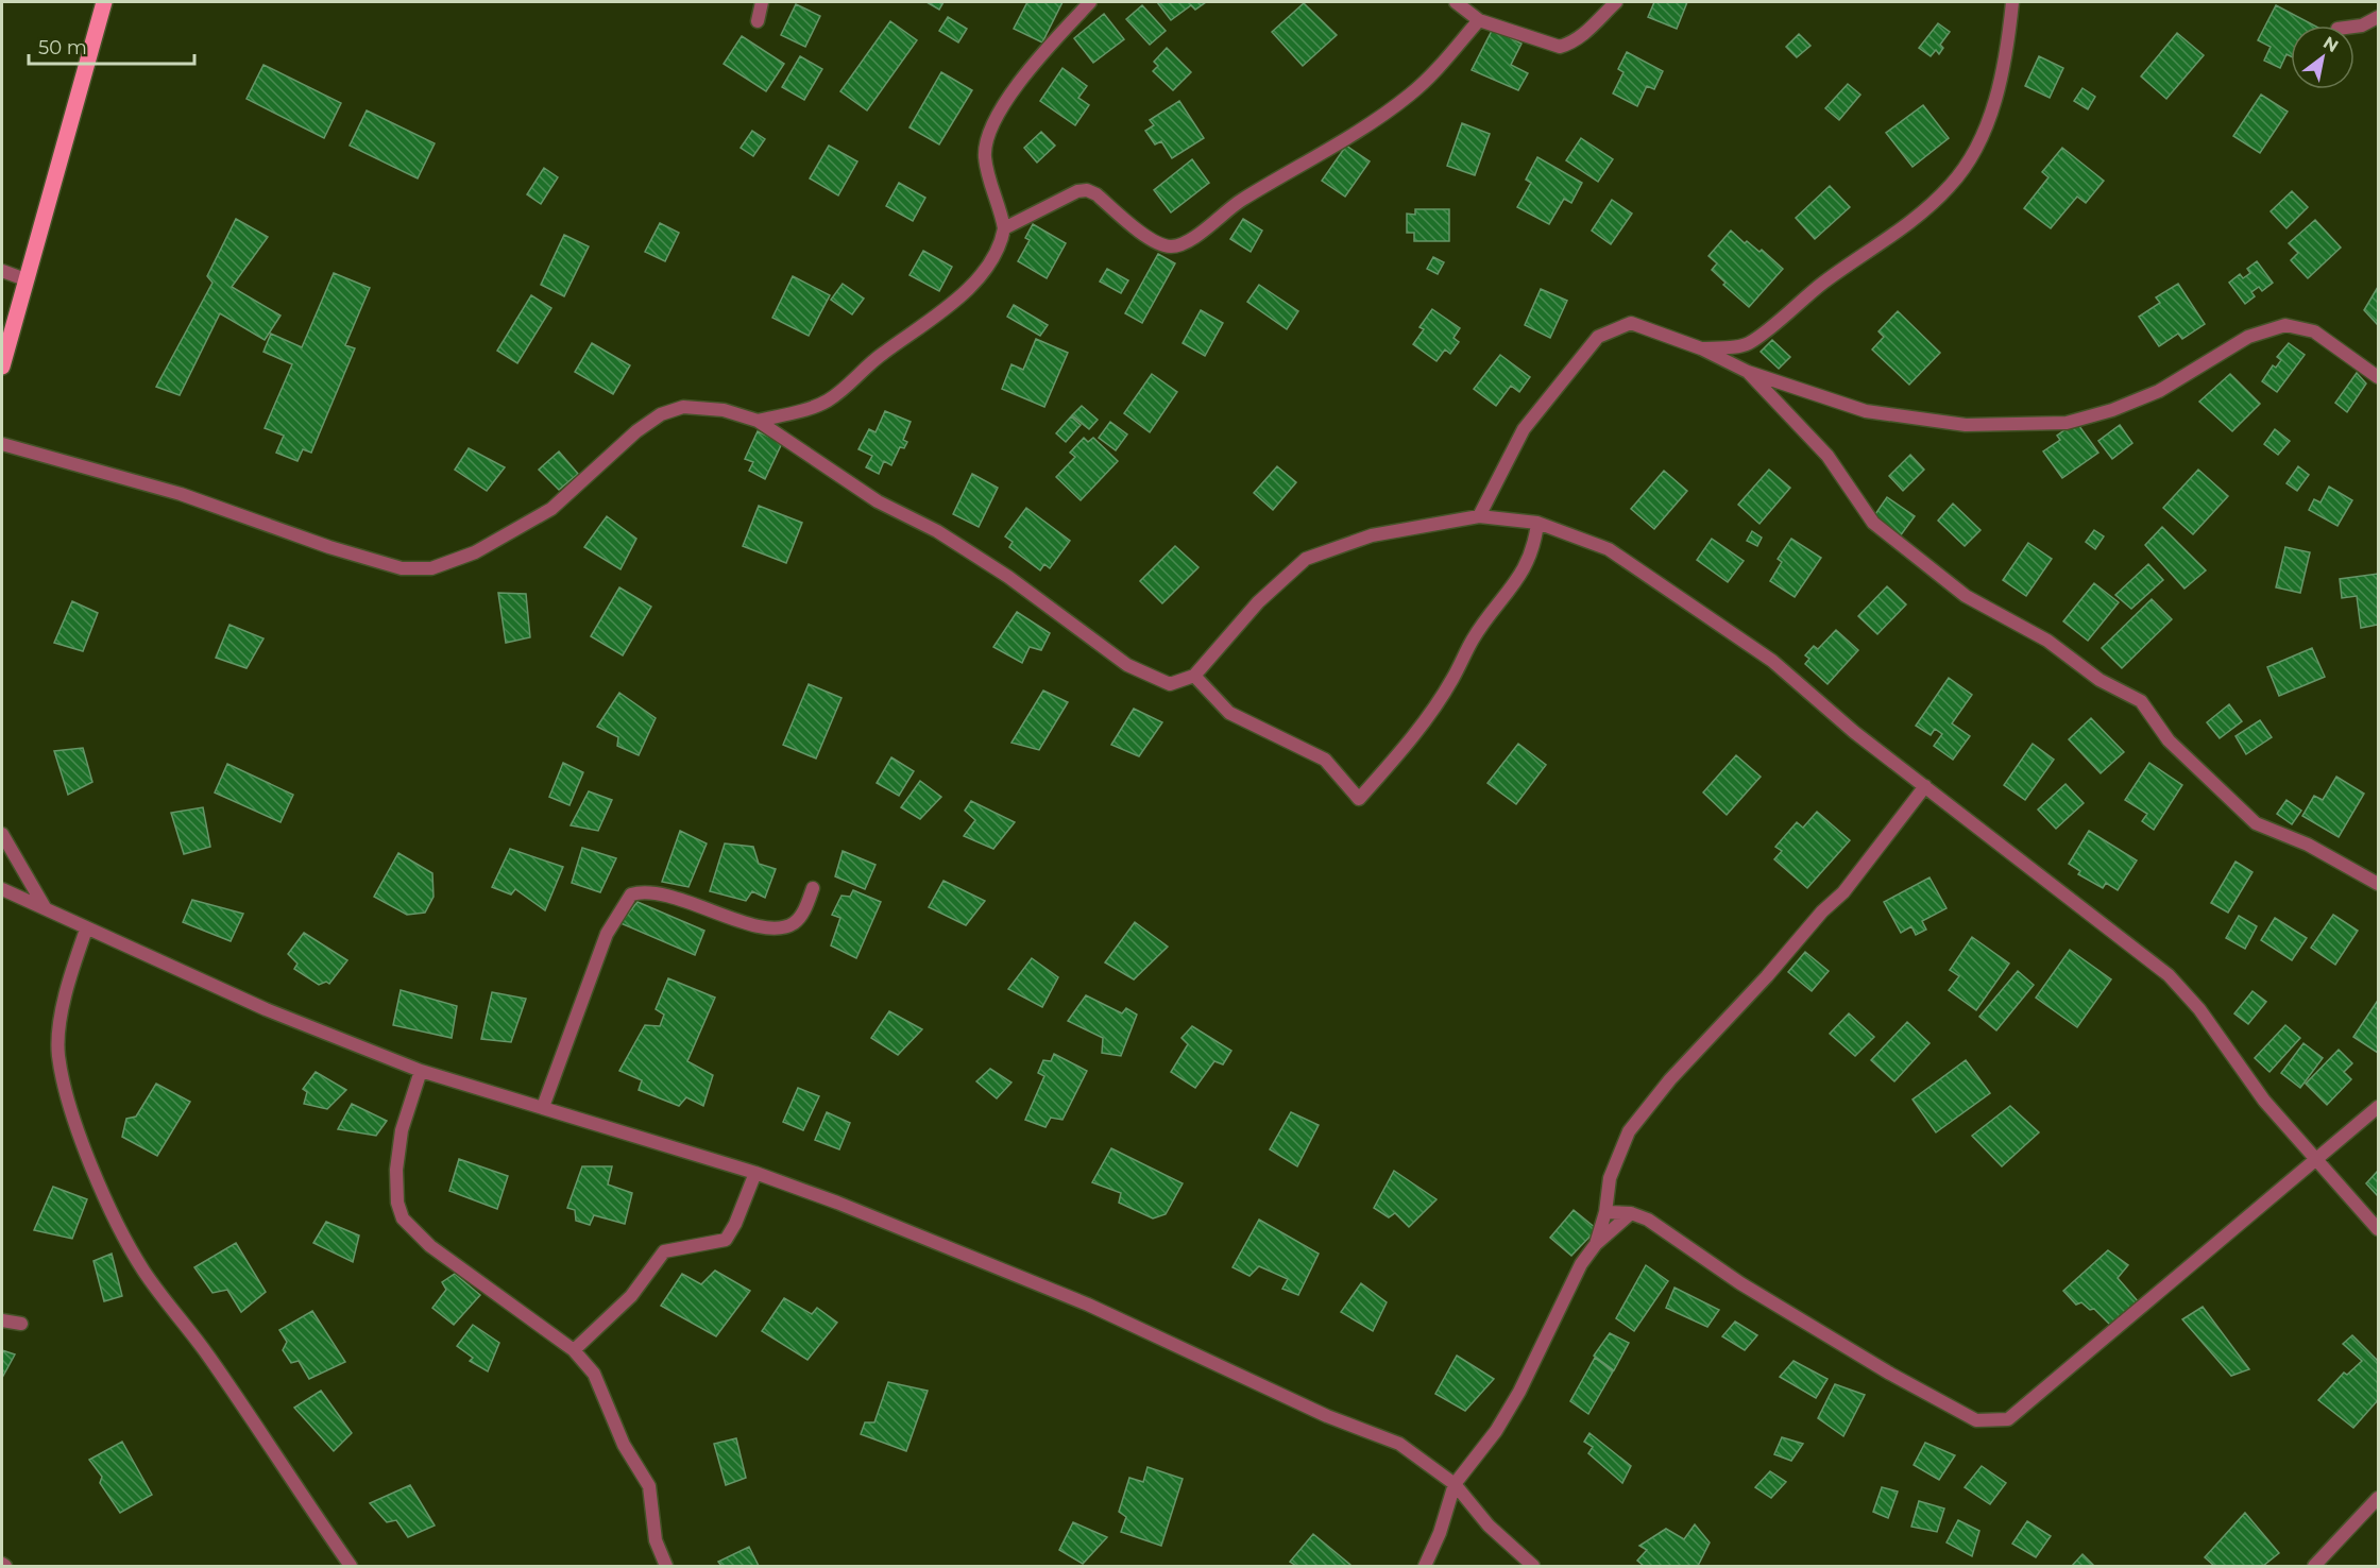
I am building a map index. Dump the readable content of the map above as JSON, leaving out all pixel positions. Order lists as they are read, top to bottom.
{
  "scale_bar": "50 m",
  "north": "top right"
}
